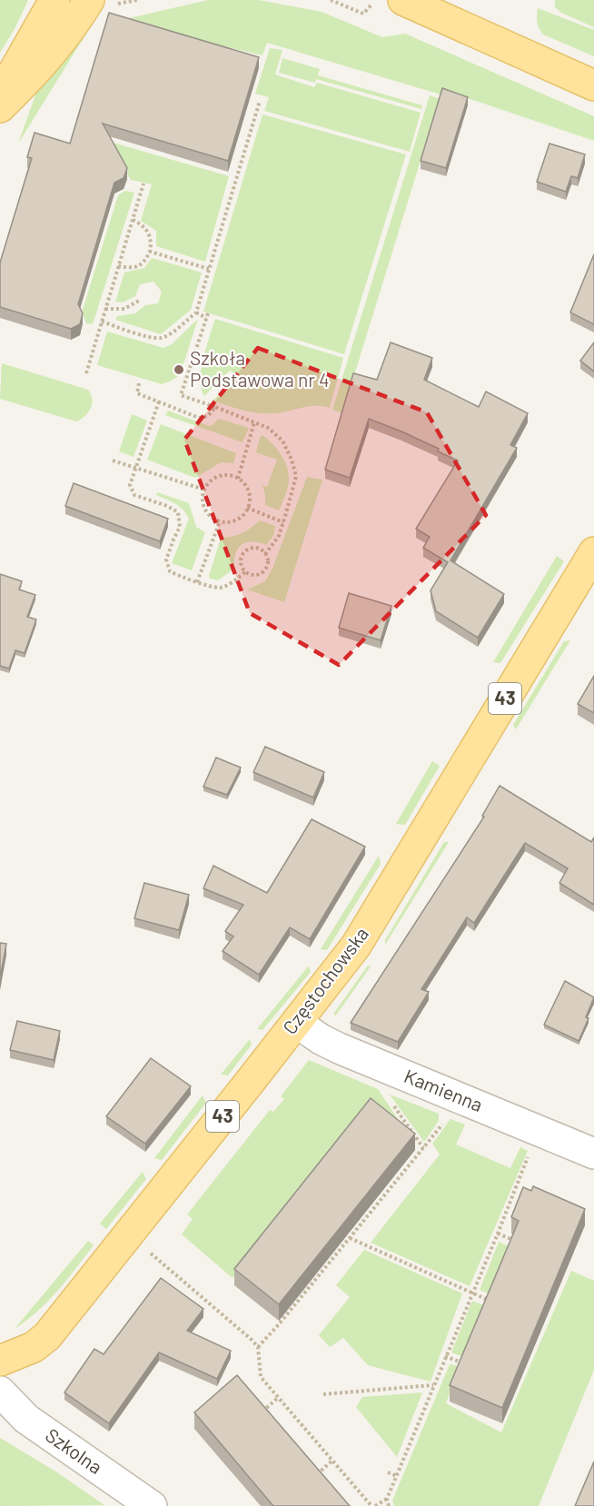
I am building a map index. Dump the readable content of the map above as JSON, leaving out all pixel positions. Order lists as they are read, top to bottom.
{
  "streets": {
    "main road": ["43", "Częstochowska"],
    "street": ["Kamienna", "Szkolna"]
  },
  "crossings": [
    ["Częstochowska", "Kamienna"]
  ],
  "places": ["Szkoła Podstawowa nr 4"]
}
